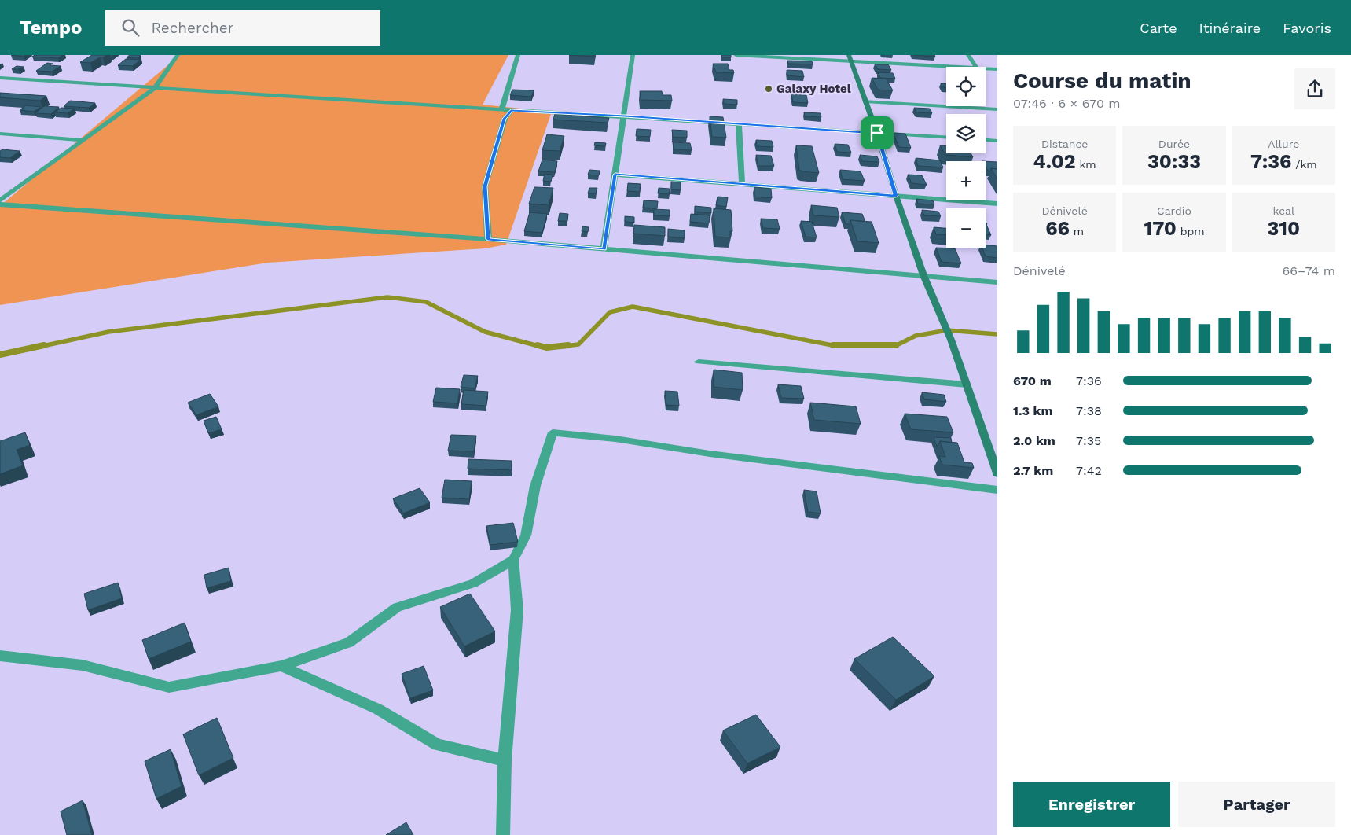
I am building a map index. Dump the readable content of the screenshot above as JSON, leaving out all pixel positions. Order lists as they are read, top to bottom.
{
  "places": ["Galaxy Hotel"],
  "page": {
    "header": "Tempo",
    "search": "Rechercher",
    "nav": ["Carte", "Itinéraire", "Favoris"],
    "heading": ["Course du matin", "07:46 · 6 × 670 m"],
    "map_buttons": ["+", "−"],
    "stats": [
      ["Distance", "4.02 km"],
      ["Durée", "30:33"],
      ["Allure", "7:36 /km"],
      ["Dénivelé", "66 m"],
      ["Cardio", "170 bpm"],
      ["kcal", "310"]
    ],
    "chart": ["Dénivelé", "66–74 m"],
    "list": [
      {
        "name": "670 m",
        "note": "7:36"
      },
      {
        "name": "1.3 km",
        "note": "7:38"
      },
      {
        "name": "2.0 km",
        "note": "7:35"
      },
      {
        "name": "2.7 km",
        "note": "7:42"
      }
    ],
    "buttons": ["Enregistrer", "Partager"]
  }
}
